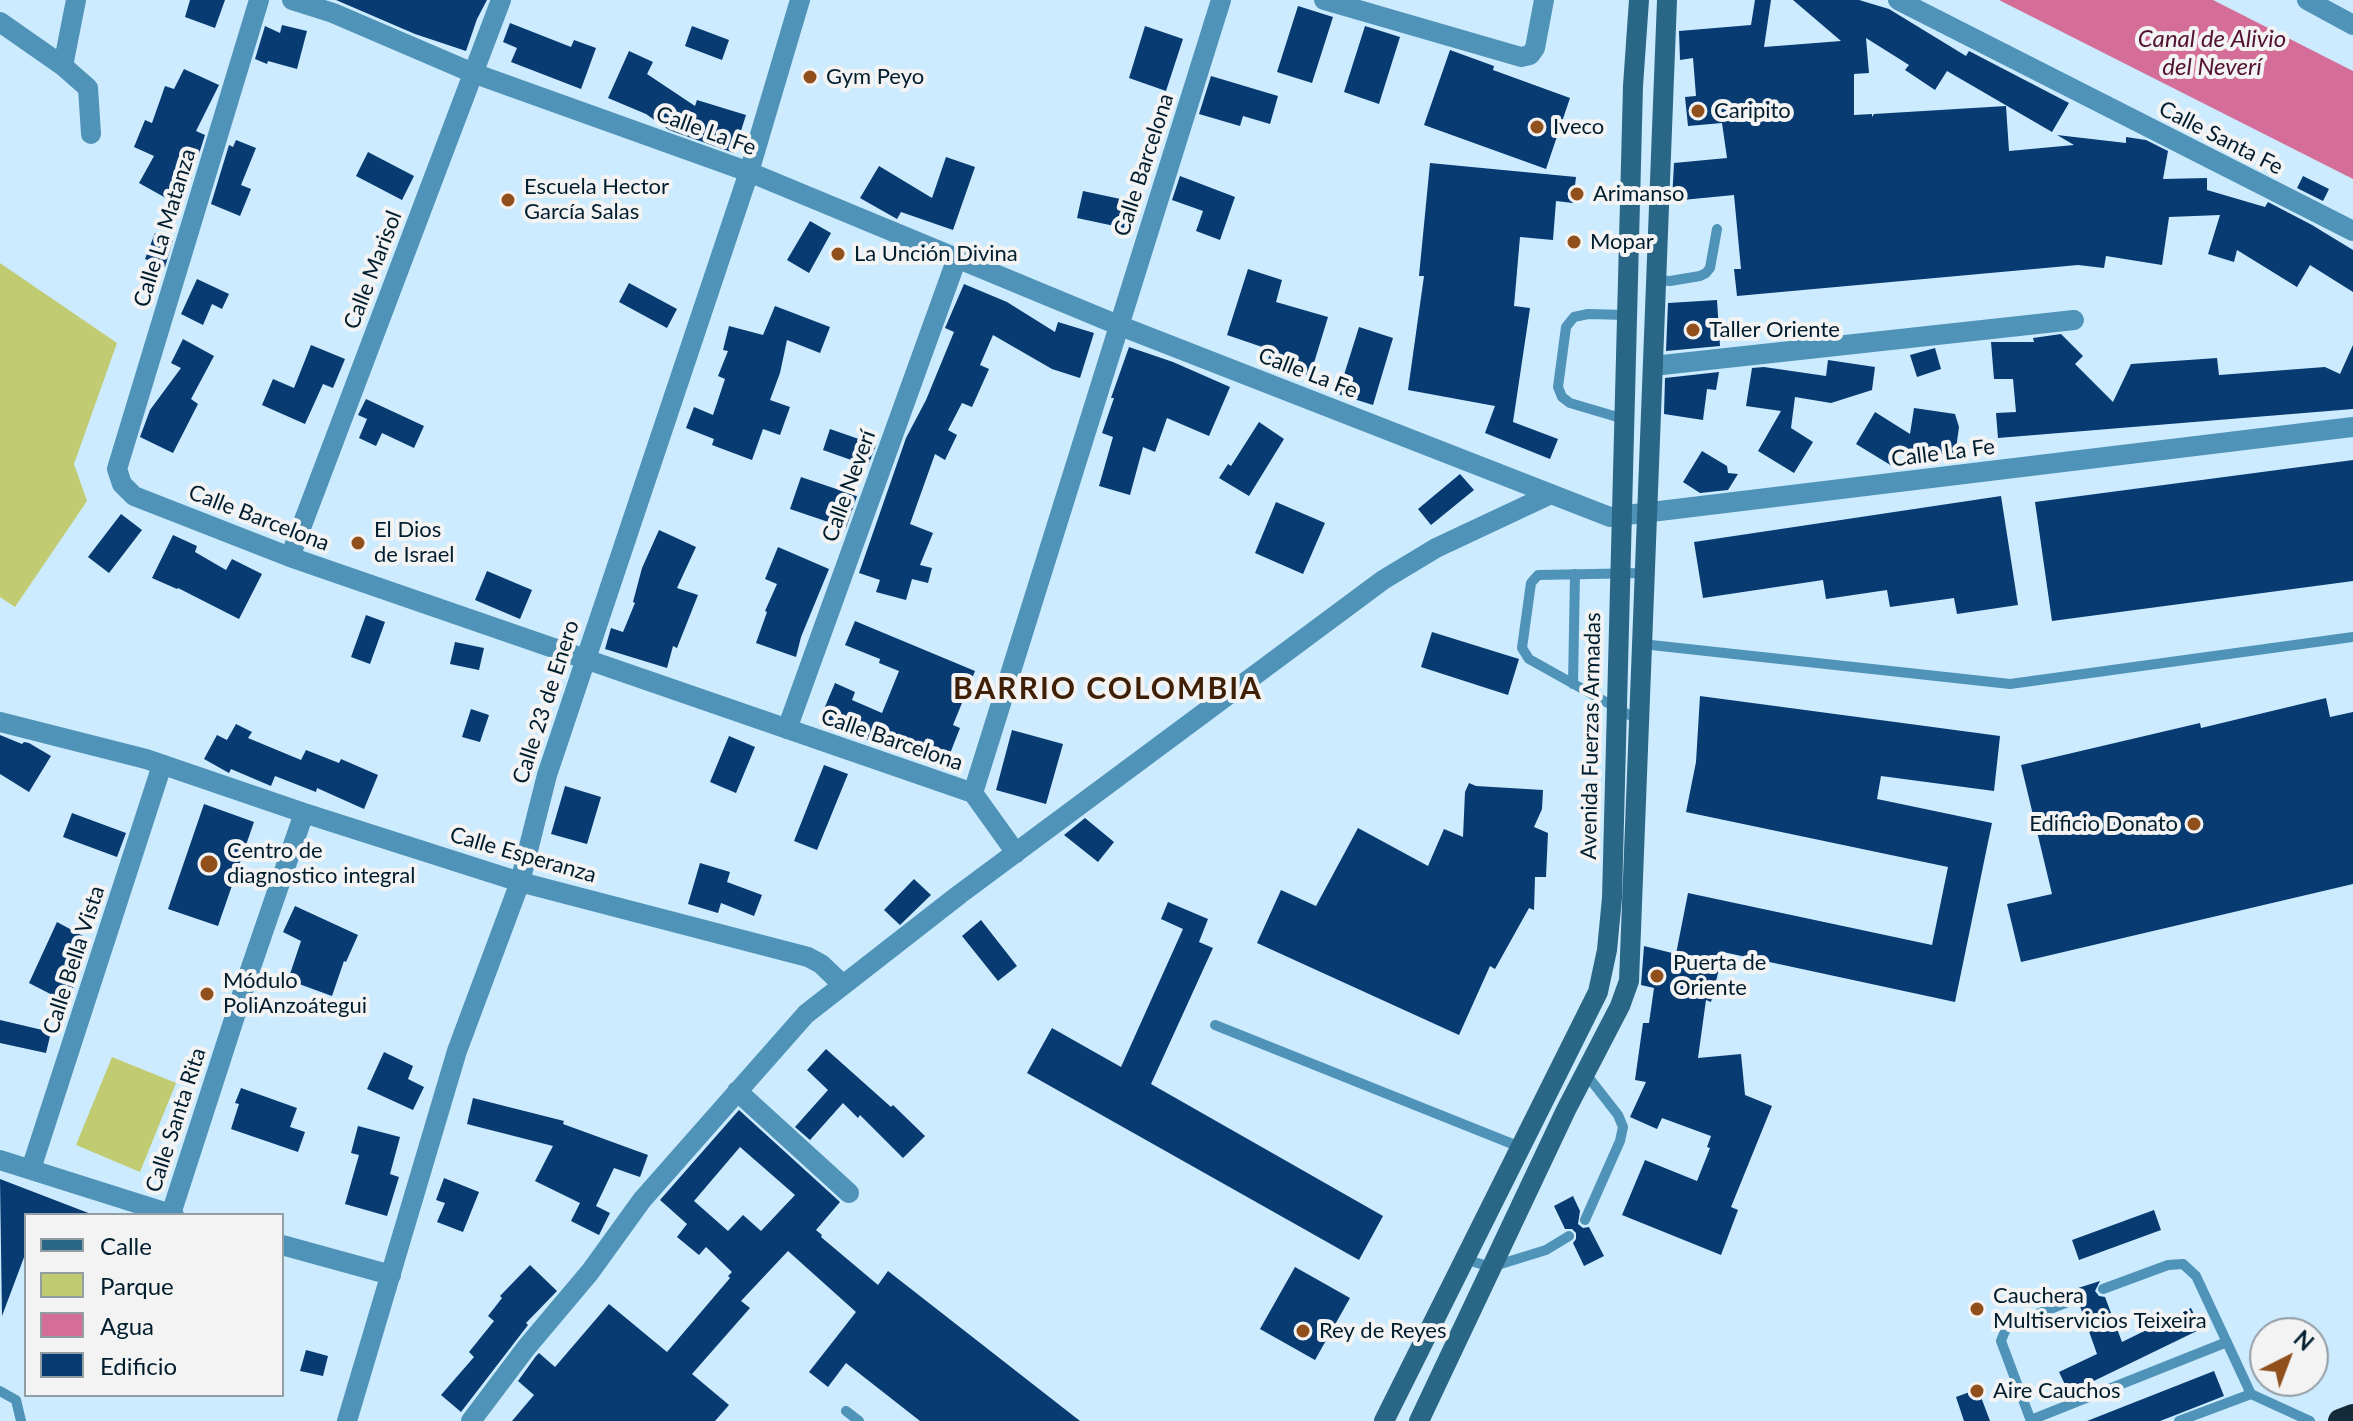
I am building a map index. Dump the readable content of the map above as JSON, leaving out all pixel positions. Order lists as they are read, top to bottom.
{
  "streets": {
    "street": [
      "Calle La Fe",
      "Calle Santa Fe",
      "Calle Barcelona",
      "Calle La Matanza",
      "Calle Marisol",
      "Calle Neverí",
      "Calle 23 de Enero",
      "Avenida Fuerzas Armadas",
      "Calle Esperanza",
      "Calle Bella Vista",
      "Calle Santa Rita"
    ]
  },
  "crossings": [
    ["Calle La Fe", "Calle Barcelona"],
    ["Calle La Fe", "Calle Marisol"],
    ["Calle La Fe", "Calle Neverí"],
    ["Calle La Fe", "Calle 23 de Enero"],
    ["Calle La Fe", "Avenida Fuerzas Armadas"],
    ["Calle Barcelona", "Calle La Matanza"],
    ["Calle Barcelona", "Calle Marisol"],
    ["Calle Barcelona", "Calle Neverí"],
    ["Calle Barcelona", "Calle 23 de Enero"],
    ["Calle 23 de Enero", "Calle Esperanza"],
    ["Calle Esperanza", "Calle Bella Vista"],
    ["Calle Esperanza", "Calle Santa Rita"]
  ],
  "districts": ["BARRIO COLOMBIA"],
  "water": ["Canal de Alivio del Neverí"],
  "places": [
    "Gym Peyo",
    "Caripito",
    "Iveco",
    "Arimanso",
    "Escuela Hector García Salas",
    "Mopar",
    "La Unción Divina",
    "Taller Oriente",
    "El Dios de Israel",
    "Edificio Donato",
    "Centro de diagnostico integral",
    "Puerta de Oriente",
    "Módulo PoliAnzoátegui",
    "Cauchera Multiservicios Teixeira",
    "Rey de Reyes",
    "Aire Cauchos"
  ],
  "legend": [
    "Calle",
    "Parque",
    "Agua",
    "Edificio"
  ],
  "north": "top right"
}
